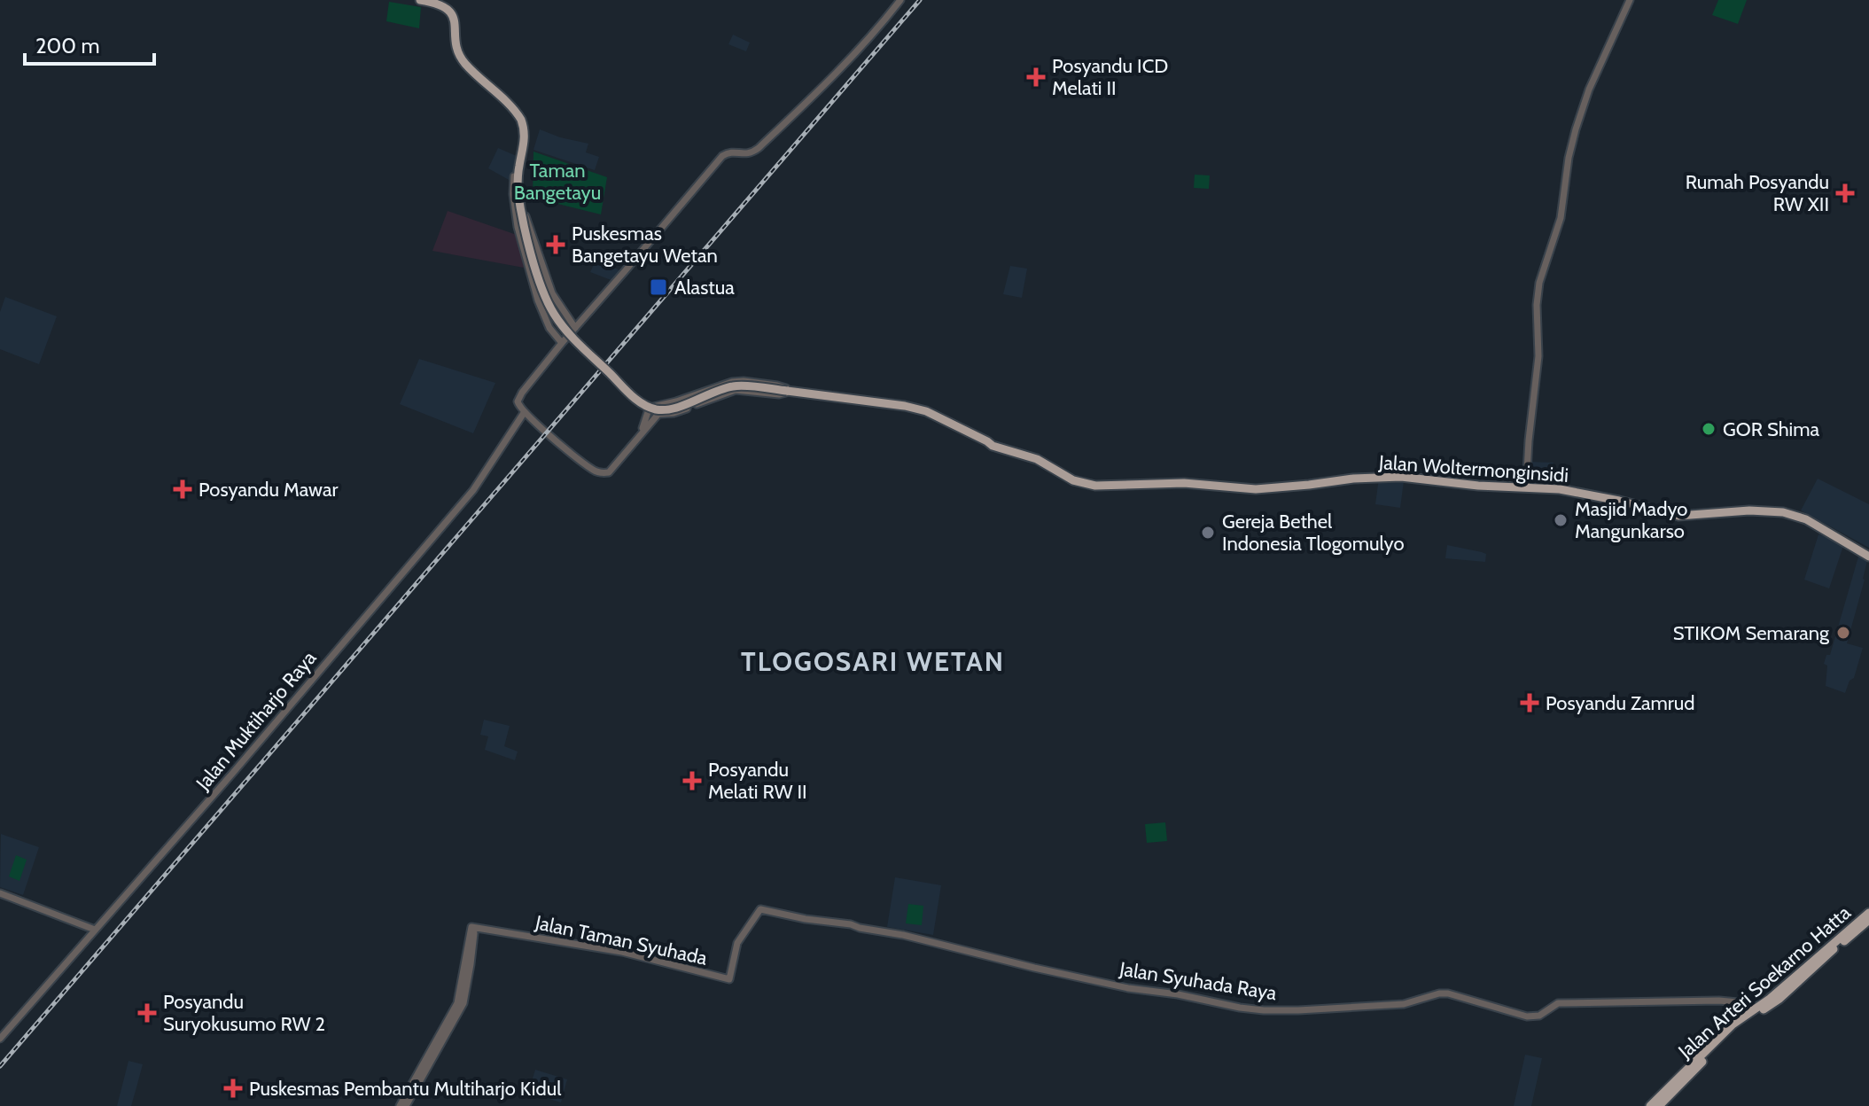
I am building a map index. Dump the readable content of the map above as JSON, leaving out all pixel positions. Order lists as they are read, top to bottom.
{
  "streets": {
    "main road": ["Jalan Woltermonginsidi", "Jalan Arteri Soekarno Hatta"],
    "street": ["Jalan Muktiharjo Raya", "Jalan Taman Syuhada", "Jalan Syuhada Raya"]
  },
  "crossings": [
    ["Jalan Taman Syuhada", "Jalan Syuhada Raya"],
    ["Jalan Syuhada Raya", "Jalan Arteri Soekarno Hatta"]
  ],
  "districts": ["TLOGOSARI WETAN"],
  "parks": ["Taman Bangetayu"],
  "places": {
    "health": [
      "Posyandu ICD Melati II",
      "Rumah Posyandu RW XII",
      "Puskesmas Bangetayu Wetan",
      "Posyandu Mawar",
      "Posyandu Zamrud",
      "Posyandu Melati RW II",
      "Posyandu Suryokusumo RW 2",
      "Puskesmas Pembantu Multiharjo Kidul"
    ],
    "transit": ["Alastua"],
    "other": [
      "GOR Shima",
      "Masjid Madyo Mangunkarso",
      "Gereja Bethel Indonesia Tlogomulyo",
      "STIKOM Semarang"
    ]
  },
  "scale_bar": "200 m"
}
